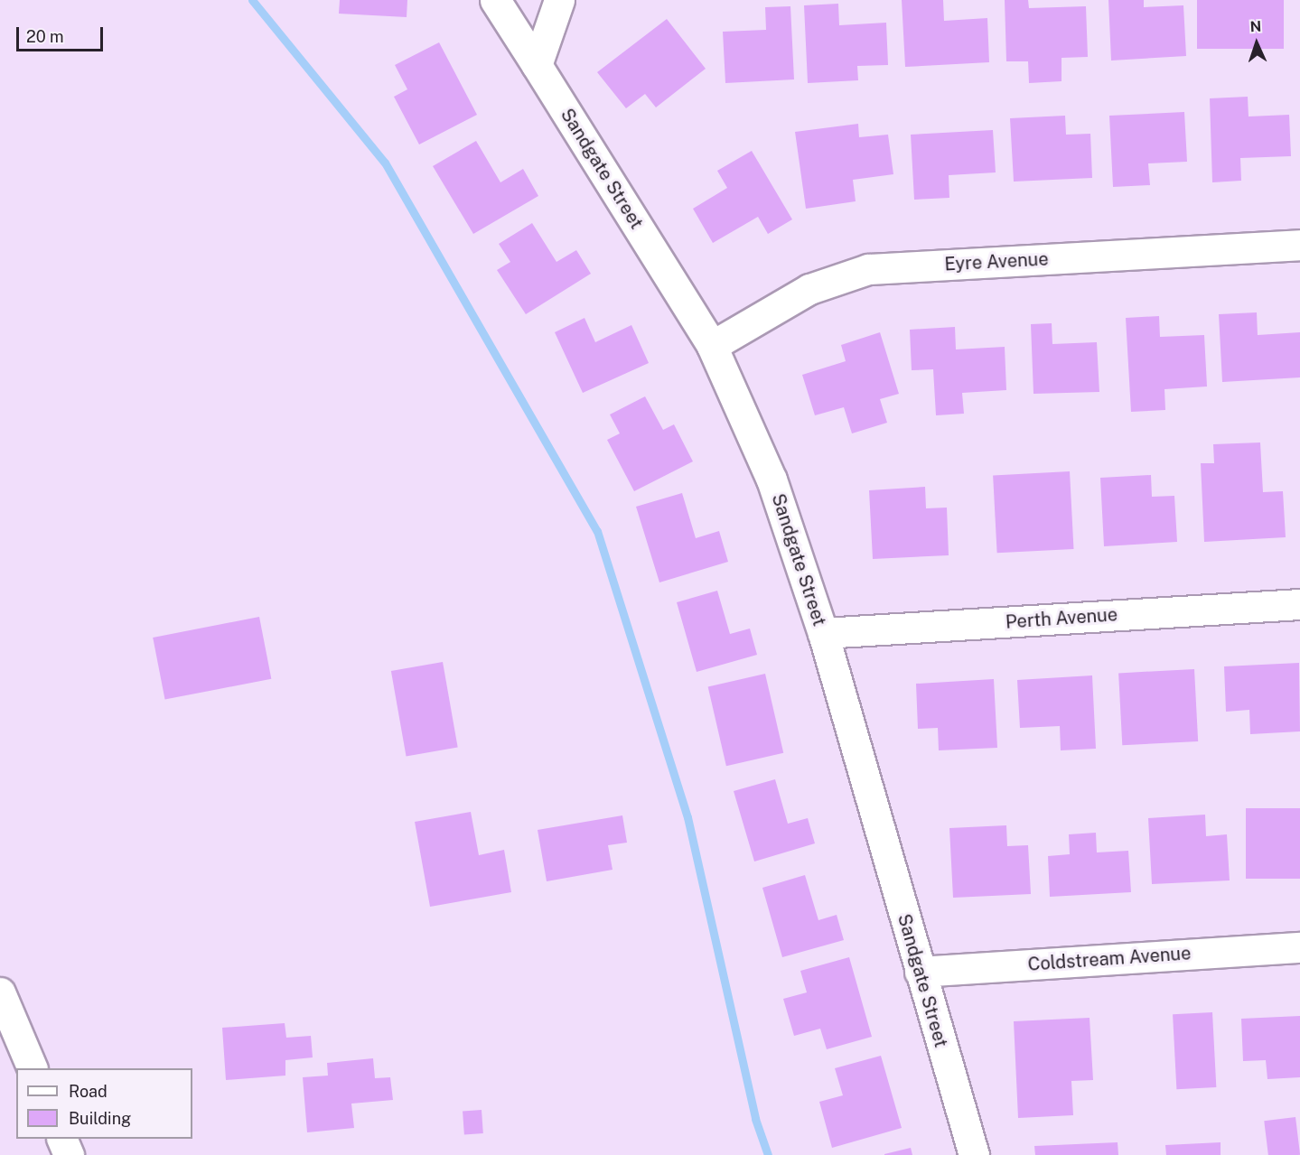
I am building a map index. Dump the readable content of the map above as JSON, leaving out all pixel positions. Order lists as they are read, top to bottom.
{
  "streets": {
    "street": [
      "Sandgate Street",
      "Eyre Avenue",
      "Perth Avenue",
      "Coldstream Avenue"
    ]
  },
  "crossings": [
    ["Sandgate Street", "Eyre Avenue"],
    ["Sandgate Street", "Perth Avenue"],
    ["Sandgate Street", "Coldstream Avenue"]
  ],
  "legend": ["Road", "Building"],
  "scale_bar": "20 m",
  "north": "top"
}
